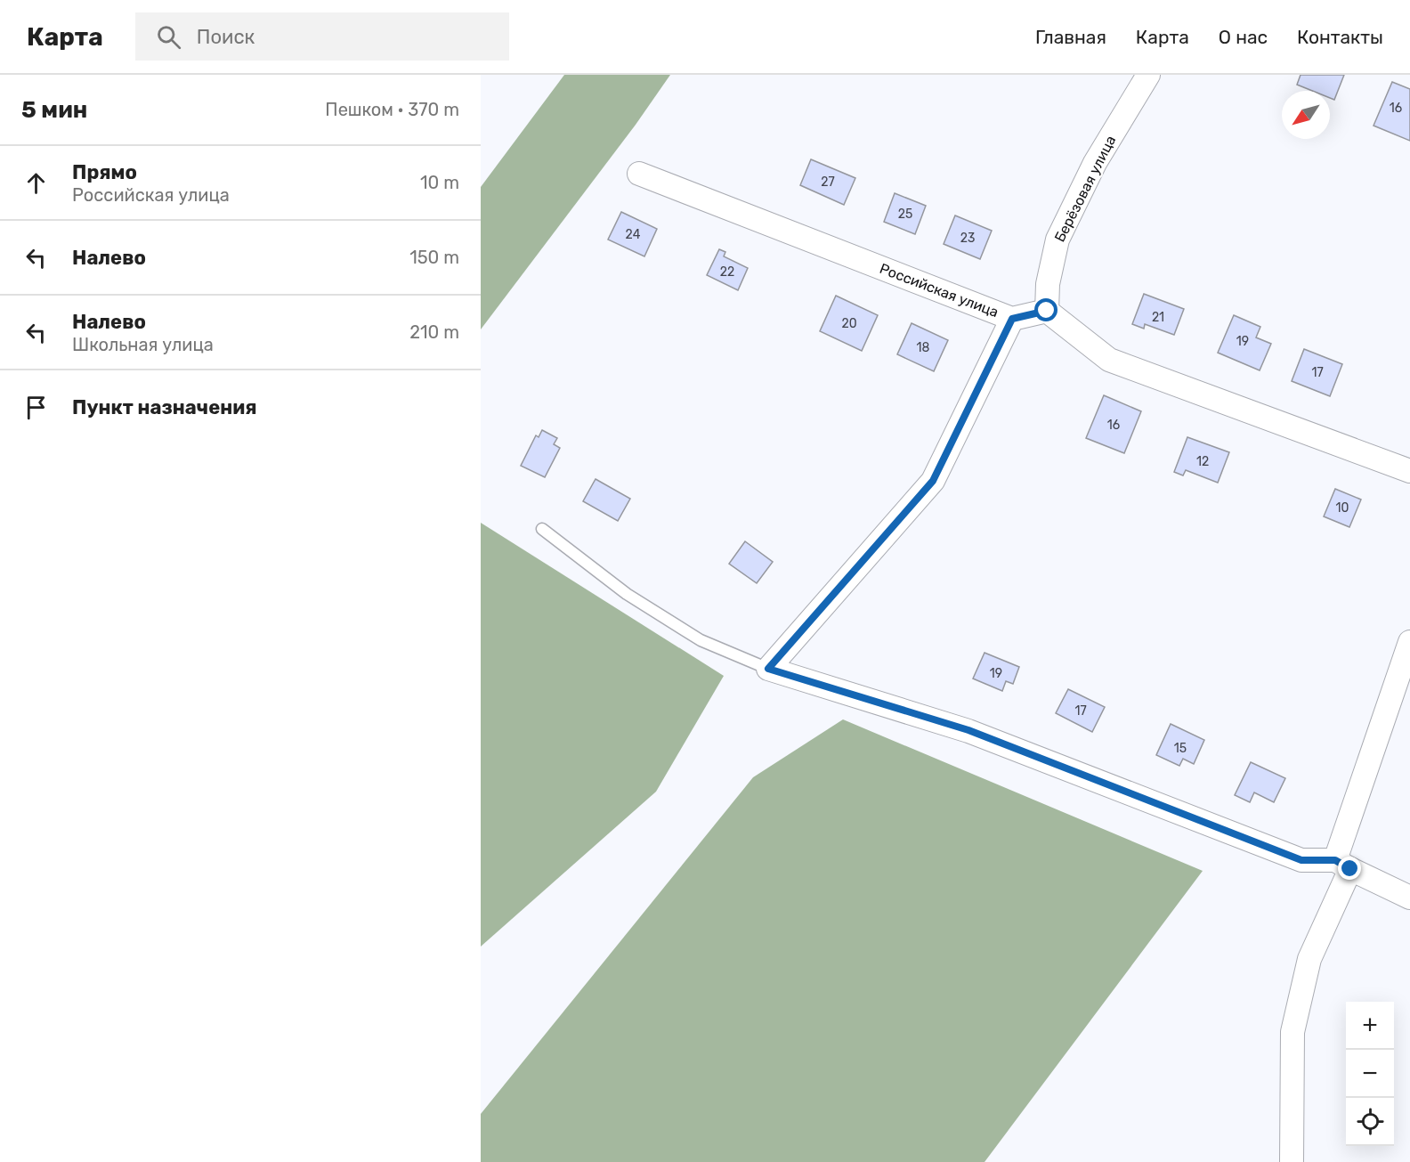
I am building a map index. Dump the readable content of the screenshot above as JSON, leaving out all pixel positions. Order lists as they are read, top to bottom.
{
  "streets": {
    "street": ["Берёзовая улица", "Российская улица"]
  },
  "crossings": [
    ["Берёзовая улица", "Российская улица"]
  ],
  "house_numbers": [
    "16",
    "27",
    "25",
    "24",
    "23",
    "22",
    "21",
    "20",
    "19",
    "18",
    "17",
    "16",
    "12",
    "10",
    "19",
    "17",
    "15"
  ],
  "north": "bottom left",
  "page": {
    "header": "Карта",
    "search": "Поиск",
    "nav": [
      "Главная",
      "Карта",
      "О нас",
      "Контакты"
    ],
    "heading": ["5 мин", "Пешком · 370 m"],
    "list": [
      ["Прямо", "Российская улица", "10 m"],
      ["Налево", "150 m"],
      ["Налево", "Школьная улица", "210 m"],
      "Пункт назначения"
    ],
    "map_buttons": ["+", "−"]
  }
}
